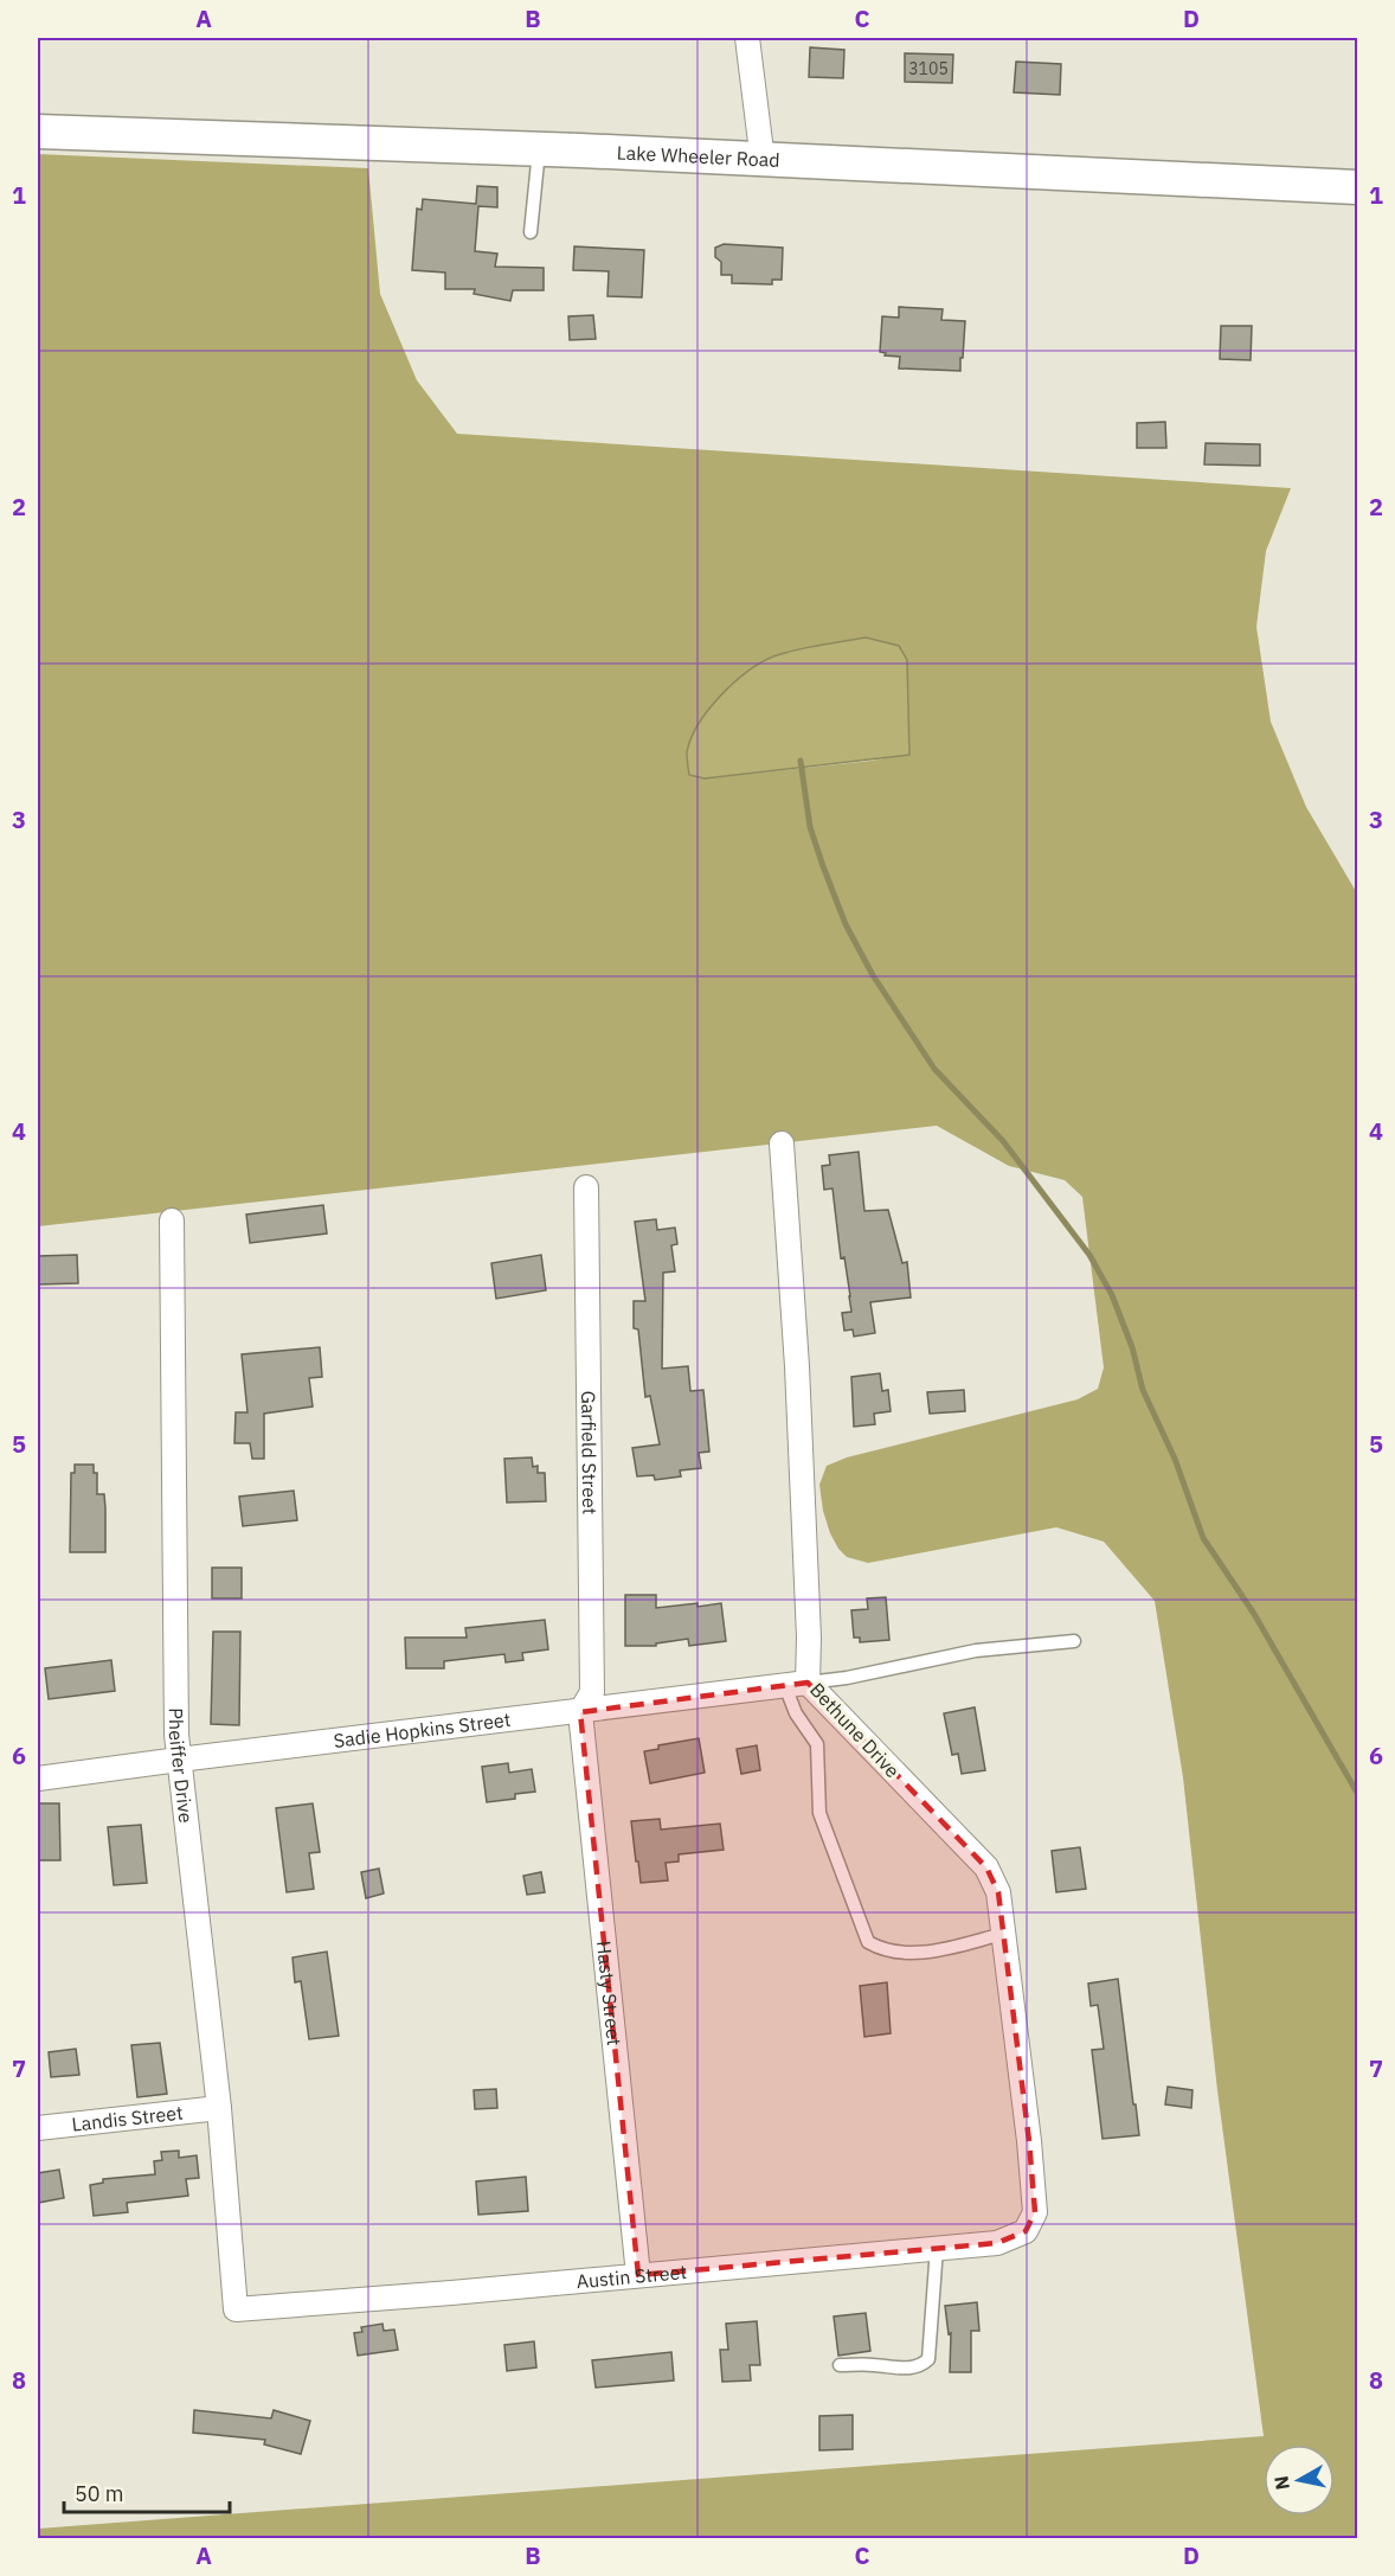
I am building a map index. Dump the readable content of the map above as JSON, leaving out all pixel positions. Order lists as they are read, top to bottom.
{
  "streets": {
    "street": [
      "Lake Wheeler Road",
      "Garfield Street",
      "Sadie Hopkins Street",
      "Bethune Drive",
      "Pheiffer Drive",
      "Hasty Street",
      "Landis Street",
      "Austin Street"
    ]
  },
  "crossings": [
    ["Garfield Street", "Sadie Hopkins Street"],
    ["Garfield Street", "Hasty Street"],
    ["Sadie Hopkins Street", "Bethune Drive"],
    ["Sadie Hopkins Street", "Pheiffer Drive"],
    ["Sadie Hopkins Street", "Hasty Street"],
    ["Bethune Drive", "Austin Street"],
    ["Pheiffer Drive", "Landis Street"],
    ["Pheiffer Drive", "Austin Street"],
    ["Hasty Street", "Austin Street"]
  ],
  "house_numbers": ["3105"],
  "scale_bar": "50 m",
  "north": "left",
  "grid": {
    "columns": [
      "A",
      "B",
      "C",
      "D"
    ],
    "rows": [
      "1",
      "2",
      "3",
      "4",
      "5",
      "6",
      "7",
      "8"
    ]
  }
}
